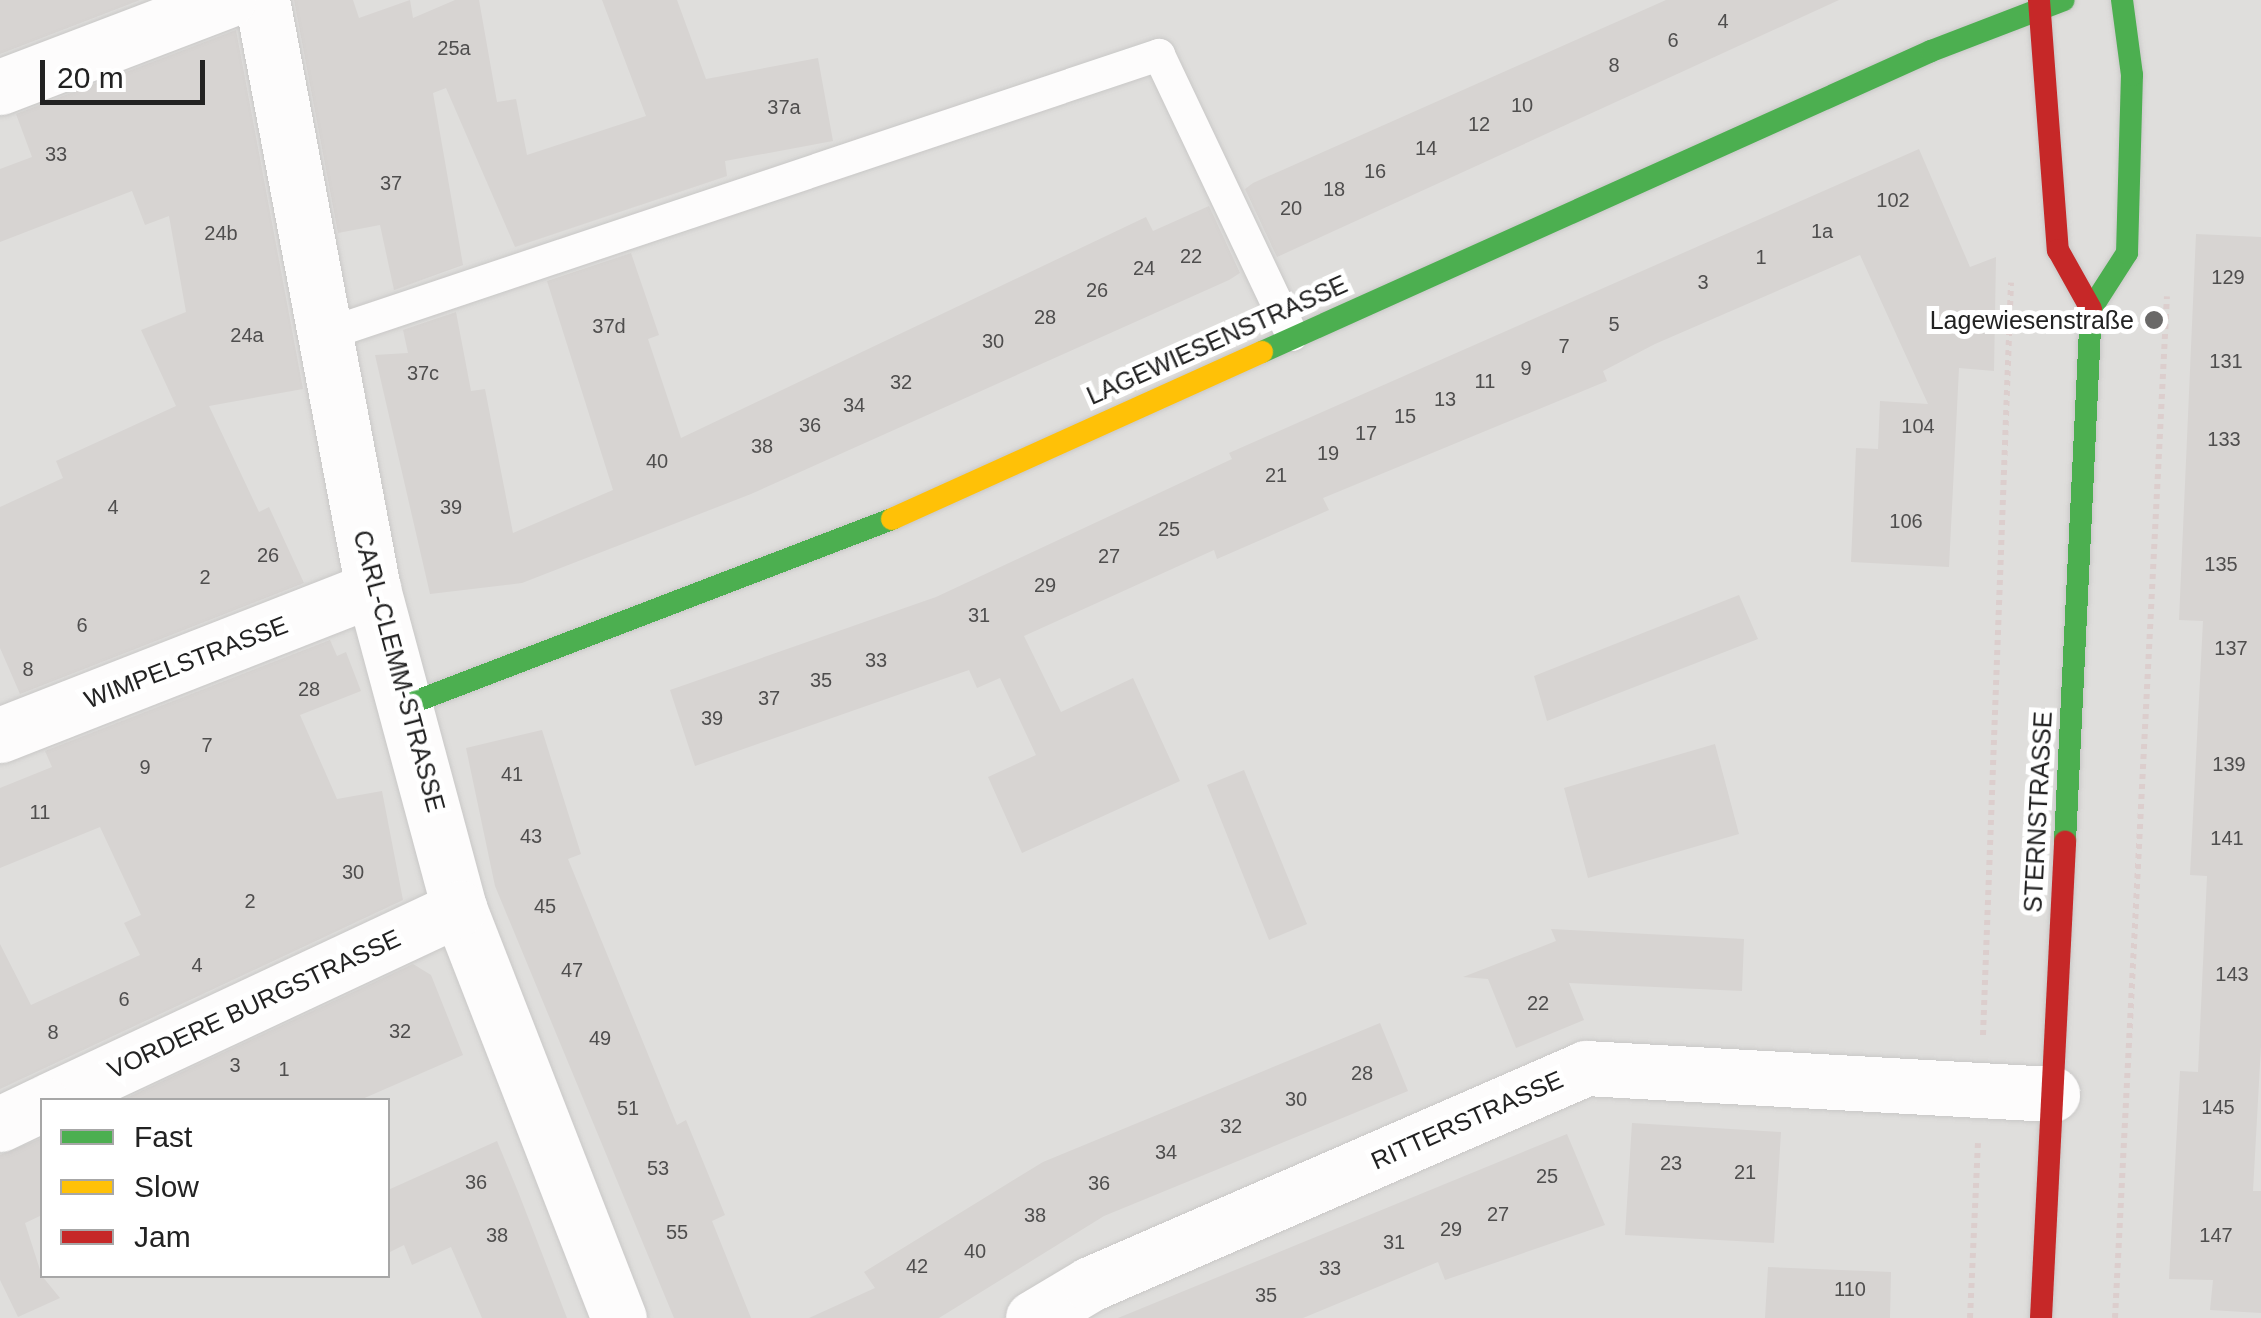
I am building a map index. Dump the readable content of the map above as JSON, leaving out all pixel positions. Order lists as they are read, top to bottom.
{
  "streets": {
    "street": [
      "LAGEWIESENSTRASSE",
      "WIMPELSTRASSE",
      "CARL-CLEMM-STRASSE",
      "STERNSTRASSE",
      "VORDERE BURGSTRASSE",
      "RITTERSTRASSE"
    ]
  },
  "crossings": [
    ["LAGEWIESENSTRASSE", "CARL-CLEMM-STRASSE"],
    ["WIMPELSTRASSE", "CARL-CLEMM-STRASSE"],
    ["CARL-CLEMM-STRASSE", "VORDERE BURGSTRASSE"],
    ["STERNSTRASSE", "RITTERSTRASSE"]
  ],
  "places": ["Lagewiesenstraße"],
  "house_numbers": [
    "4",
    "6",
    "25a",
    "8",
    "10",
    "37a",
    "12",
    "14",
    "33",
    "16",
    "37",
    "18",
    "102",
    "20",
    "1a",
    "24b",
    "22",
    "1",
    "24",
    "129",
    "3",
    "26",
    "28",
    "5",
    "37d",
    "24a",
    "30",
    "7",
    "131",
    "9",
    "37c",
    "11",
    "32",
    "13",
    "34",
    "15",
    "36",
    "104",
    "17",
    "133",
    "38",
    "19",
    "40",
    "21",
    "4",
    "39",
    "106",
    "25",
    "26",
    "27",
    "135",
    "2",
    "29",
    "31",
    "6",
    "137",
    "33",
    "8",
    "35",
    "28",
    "37",
    "39",
    "7",
    "139",
    "9",
    "41",
    "11",
    "43",
    "141",
    "30",
    "2",
    "45",
    "4",
    "47",
    "143",
    "6",
    "22",
    "32",
    "8",
    "49",
    "3",
    "1",
    "28",
    "30",
    "145",
    "51",
    "32",
    "34",
    "23",
    "53",
    "21",
    "25",
    "36",
    "36",
    "27",
    "38",
    "29",
    "55",
    "38",
    "147",
    "31",
    "40",
    "42",
    "33",
    "110",
    "35"
  ],
  "legend": ["Fast", "Slow", "Jam"],
  "scale_bar": "20 m"
}
